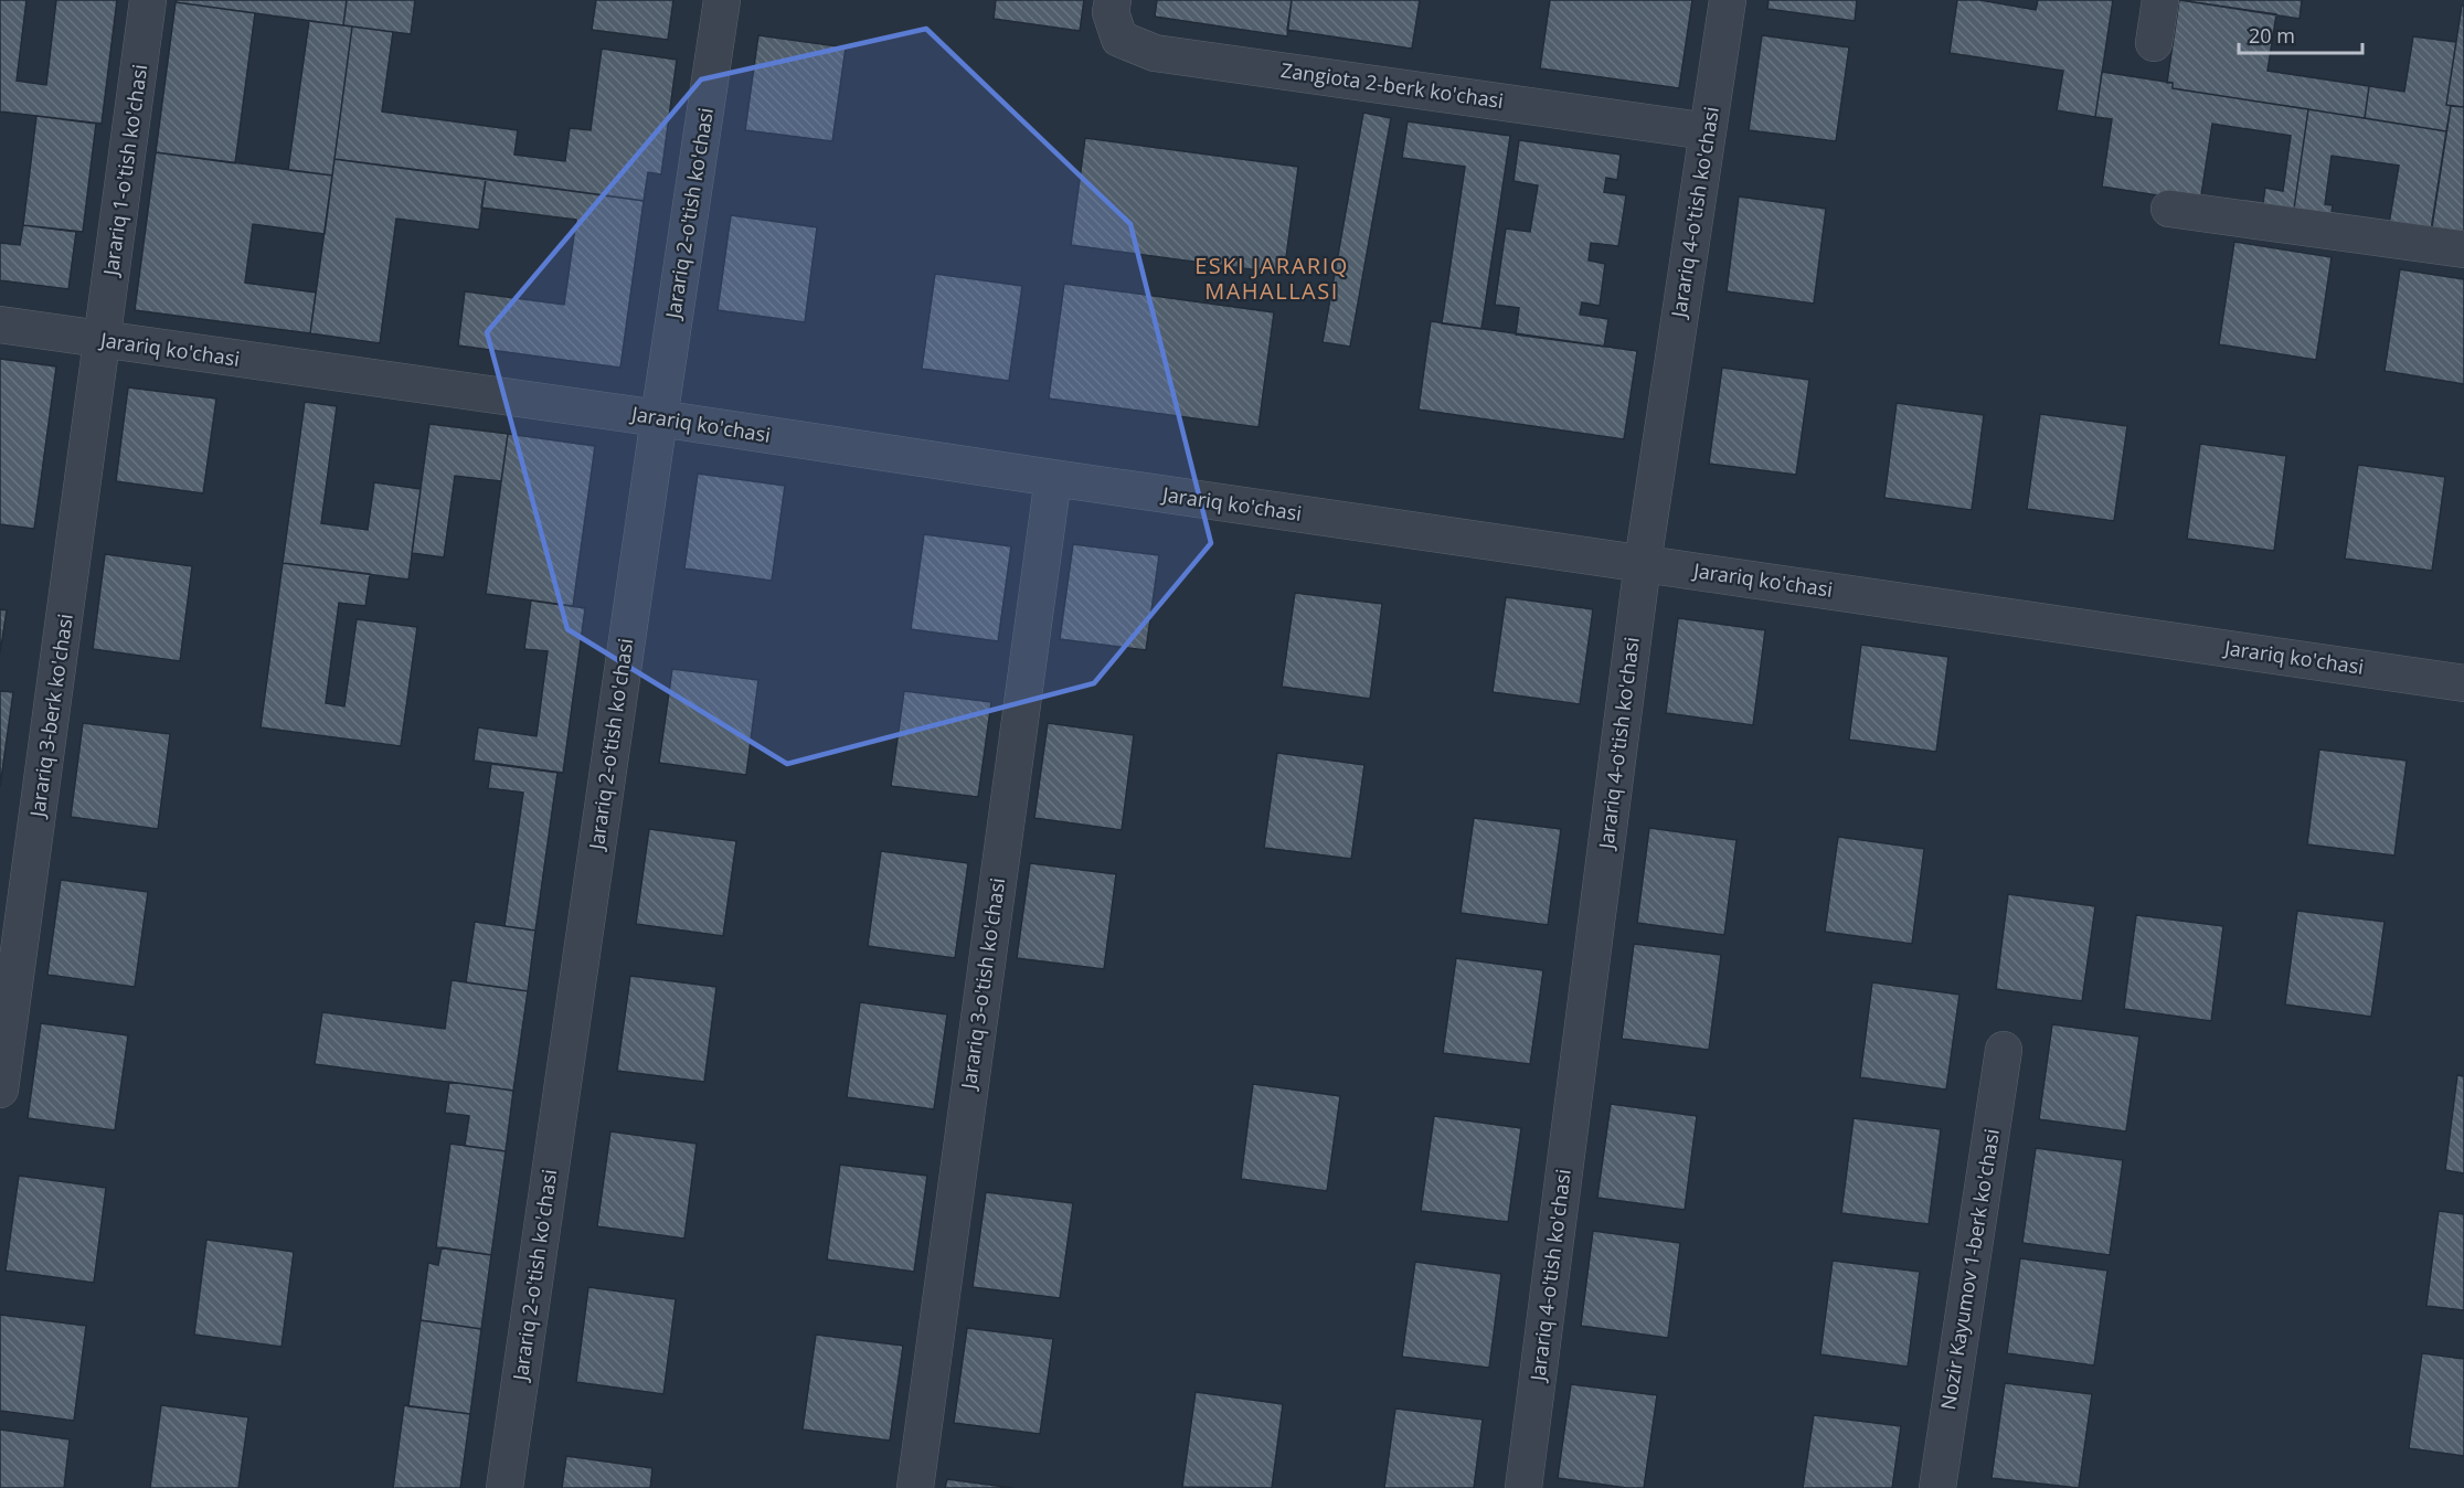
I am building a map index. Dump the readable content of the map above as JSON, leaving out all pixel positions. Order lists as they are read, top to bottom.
{
  "streets": {
    "street": [
      "Zangiota 2-berk ko'chasi",
      "Jarariq 1-o'tish ko'chasi",
      "Jarariq 4-o'tish ko'chasi",
      "Jarariq 2-o'tish ko'chasi",
      "Jarariq ko'chasi",
      "Jarariq 3-berk ko'chasi",
      "Jarariq 3-o'tish ko'chasi",
      "Nozir Kayumov 1-berk ko'chasi"
    ]
  },
  "crossings": [
    ["Zangiota 2-berk ko'chasi", "Jarariq 4-o'tish ko'chasi"],
    ["Jarariq 1-o'tish ko'chasi", "Jarariq ko'chasi"],
    ["Jarariq 1-o'tish ko'chasi", "Jarariq 3-berk ko'chasi"],
    ["Jarariq 4-o'tish ko'chasi", "Jarariq ko'chasi"],
    ["Jarariq 2-o'tish ko'chasi", "Jarariq ko'chasi"],
    ["Jarariq ko'chasi", "Jarariq 3-berk ko'chasi"],
    ["Jarariq ko'chasi", "Jarariq 3-o'tish ko'chasi"]
  ],
  "districts": ["ESKI JARARIQ MAHALLASI"],
  "scale_bar": "20 m"
}
